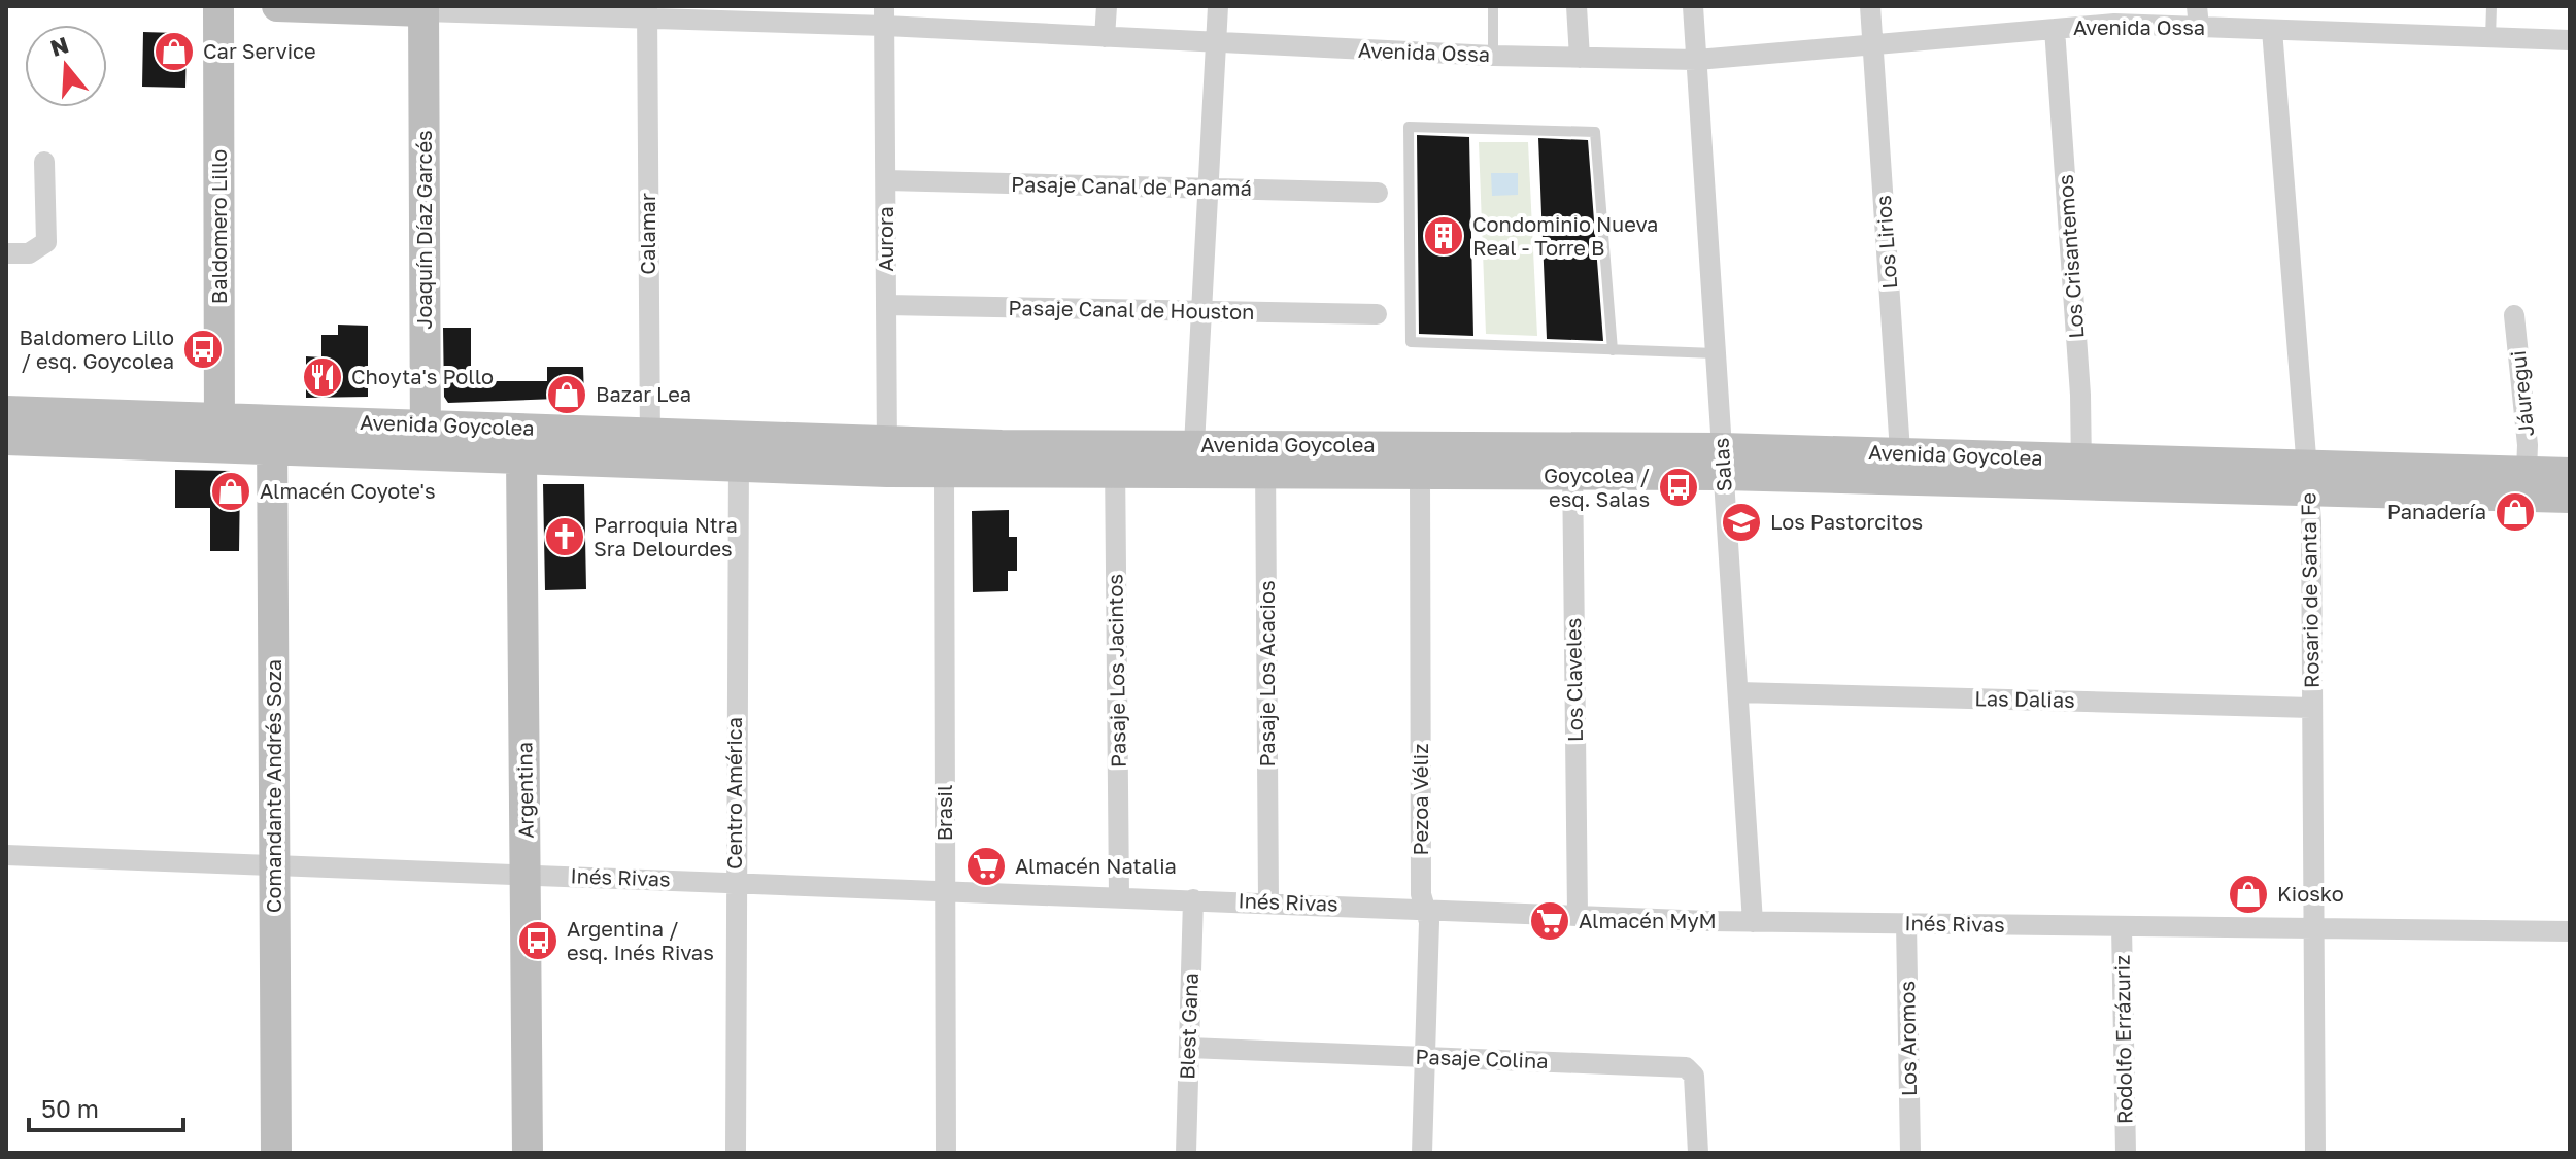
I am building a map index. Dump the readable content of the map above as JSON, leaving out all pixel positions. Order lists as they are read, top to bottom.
{
  "streets": {
    "street": [
      "Avenida Ossa",
      "Pasaje Canal de Panamá",
      "Baldomero Lillo",
      "Joaquín Díaz Garcés",
      "Calamar",
      "Aurora",
      "Los Lirios",
      "Los Crisantemos",
      "Pasaje Canal de Houston",
      "Jáuregui",
      "Avenida Goycolea",
      "Salas",
      "Rosario de Santa Fe",
      "Pasaje Los Jacintos",
      "Pasaje Los Acacios",
      "Los Claveles",
      "Las Dalias",
      "Comandante Andrés Soza",
      "Argentina",
      "Centro América",
      "Pezoa Véliz",
      "Brasil",
      "Inés Rivas",
      "Blest Gana",
      "Los Aromos",
      "Rodolfo Errázuriz",
      "Pasaje Colina"
    ]
  },
  "crossings": [
    ["Avenida Ossa", "Joaquín Díaz Garcés"],
    ["Avenida Ossa", "Calamar"],
    ["Avenida Ossa", "Aurora"],
    ["Avenida Ossa", "Los Lirios"],
    ["Avenida Ossa", "Los Crisantemos"],
    ["Avenida Ossa", "Salas"],
    ["Avenida Ossa", "Rosario de Santa Fe"],
    ["Pasaje Canal de Panamá", "Aurora"],
    ["Baldomero Lillo", "Avenida Goycolea"],
    ["Joaquín Díaz Garcés", "Avenida Goycolea"],
    ["Calamar", "Avenida Goycolea"],
    ["Aurora", "Pasaje Canal de Houston"],
    ["Aurora", "Avenida Goycolea"],
    ["Los Lirios", "Avenida Goycolea"],
    ["Los Crisantemos", "Avenida Goycolea"],
    ["Jáuregui", "Avenida Goycolea"],
    ["Avenida Goycolea", "Salas"],
    ["Avenida Goycolea", "Rosario de Santa Fe"],
    ["Avenida Goycolea", "Pasaje Los Jacintos"],
    ["Avenida Goycolea", "Pasaje Los Acacios"],
    ["Avenida Goycolea", "Los Claveles"],
    ["Avenida Goycolea", "Comandante Andrés Soza"],
    ["Avenida Goycolea", "Argentina"],
    ["Avenida Goycolea", "Centro América"],
    ["Avenida Goycolea", "Pezoa Véliz"],
    ["Avenida Goycolea", "Brasil"],
    ["Salas", "Las Dalias"],
    ["Salas", "Inés Rivas"],
    ["Rosario de Santa Fe", "Las Dalias"],
    ["Rosario de Santa Fe", "Inés Rivas"],
    ["Pasaje Los Jacintos", "Inés Rivas"],
    ["Pasaje Los Acacios", "Inés Rivas"],
    ["Los Claveles", "Inés Rivas"],
    ["Comandante Andrés Soza", "Inés Rivas"],
    ["Argentina", "Inés Rivas"],
    ["Centro América", "Inés Rivas"],
    ["Pezoa Véliz", "Inés Rivas"],
    ["Pezoa Véliz", "Pasaje Colina"],
    ["Brasil", "Inés Rivas"],
    ["Inés Rivas", "Blest Gana"],
    ["Inés Rivas", "Los Aromos"],
    ["Inés Rivas", "Rodolfo Errázuriz"],
    ["Blest Gana", "Pasaje Colina"]
  ],
  "places": {
    "shop": [
      "Car Service",
      "Bazar Lea",
      "Almacén Coyote's",
      "Panadería",
      "Kiosko"
    ],
    "building": ["Condominio Nueva Real - Torre B"],
    "bus stop": ["Baldomero Lillo / esq. Goycolea", "Goycolea / esq. Salas", "Argentina / esq. Inés Rivas"],
    "restaurant": ["Choyta's Pollo"],
    "school or university": ["Los Pastorcitos"],
    "church": ["Parroquia Ntra Sra Delourdes"],
    "supermarket": ["Almacén Natalia", "Almacén MyM"]
  },
  "scale_bar": "50 m",
  "north": "top"
}
